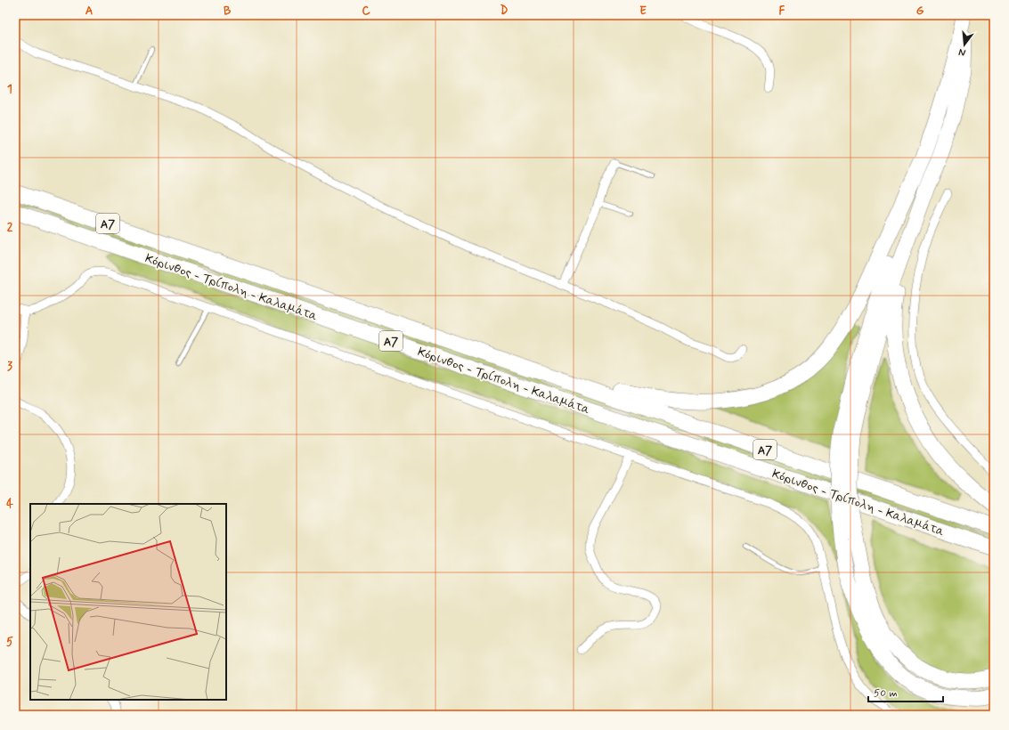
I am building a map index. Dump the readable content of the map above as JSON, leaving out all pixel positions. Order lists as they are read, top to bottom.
{
  "streets": {
    "highway": ["Α7", "Κόρινθος - Τρίπολη - Καλαμάτα"]
  },
  "scale_bar": "50 m",
  "north": "bottom",
  "grid": {
    "columns": [
      "A",
      "B",
      "C",
      "D",
      "E",
      "F",
      "G"
    ],
    "rows": [
      "1",
      "2",
      "3",
      "4",
      "5"
    ]
  }
}
